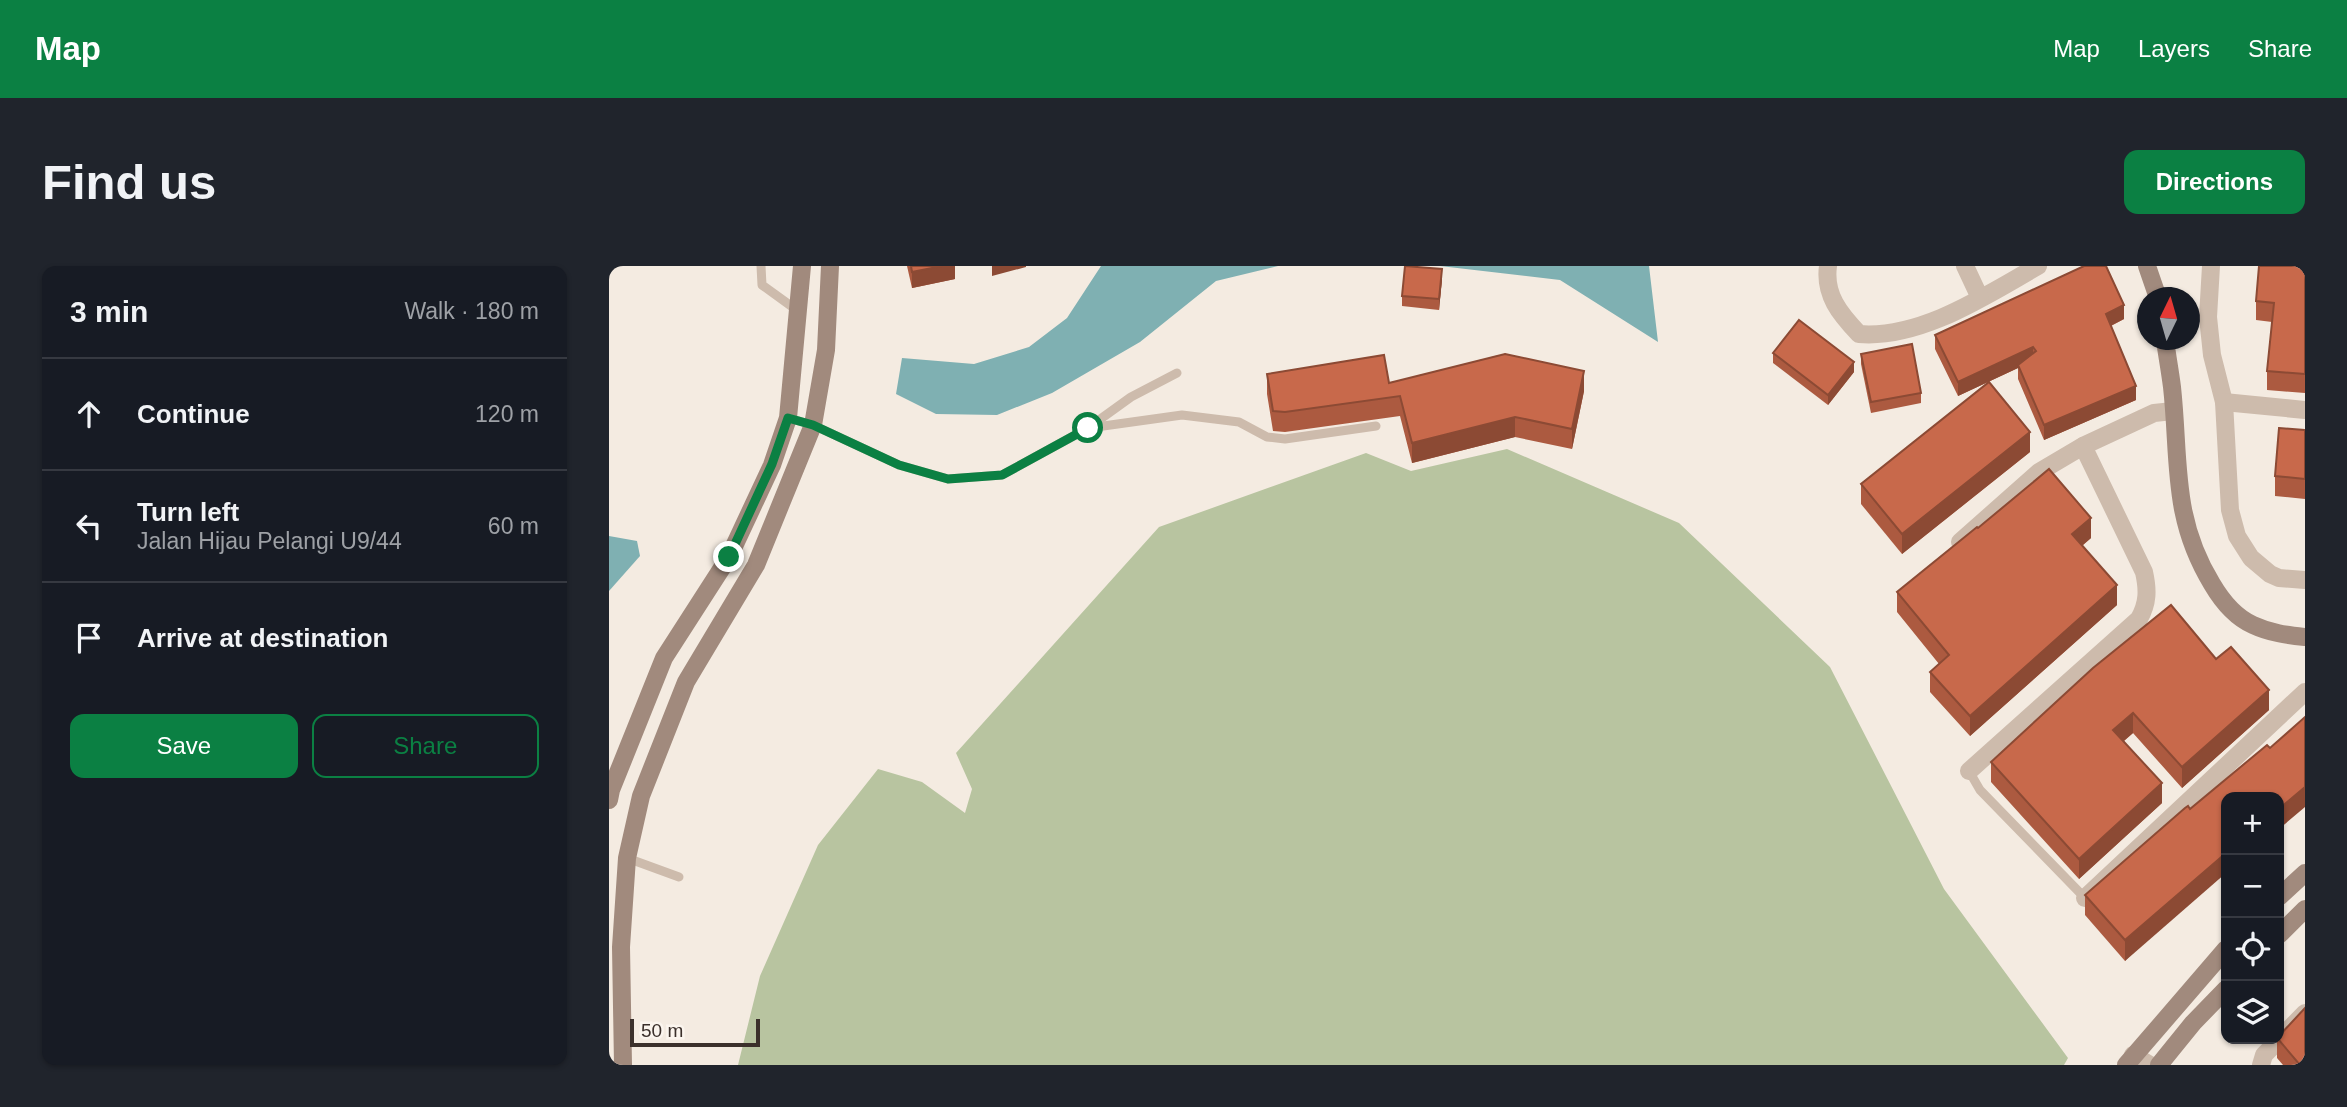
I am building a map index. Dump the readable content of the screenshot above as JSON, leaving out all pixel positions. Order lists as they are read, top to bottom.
{
  "scale_bar": "50 m",
  "north": "top",
  "page": {
    "header": "Map",
    "nav": ["Map", "Layers", "Share"],
    "buttons": [
      "Directions",
      ["Save", "Share"]
    ],
    "title": "Find us",
    "heading": ["3 min", "Walk · 180 m"],
    "list": [
      ["Continue", "120 m"],
      ["Turn left", "Jalan Hijau Pelangi U9/44", "60 m"],
      "Arrive at destination"
    ],
    "map_buttons": ["+", "−"],
    "scale": "50 m"
  }
}
